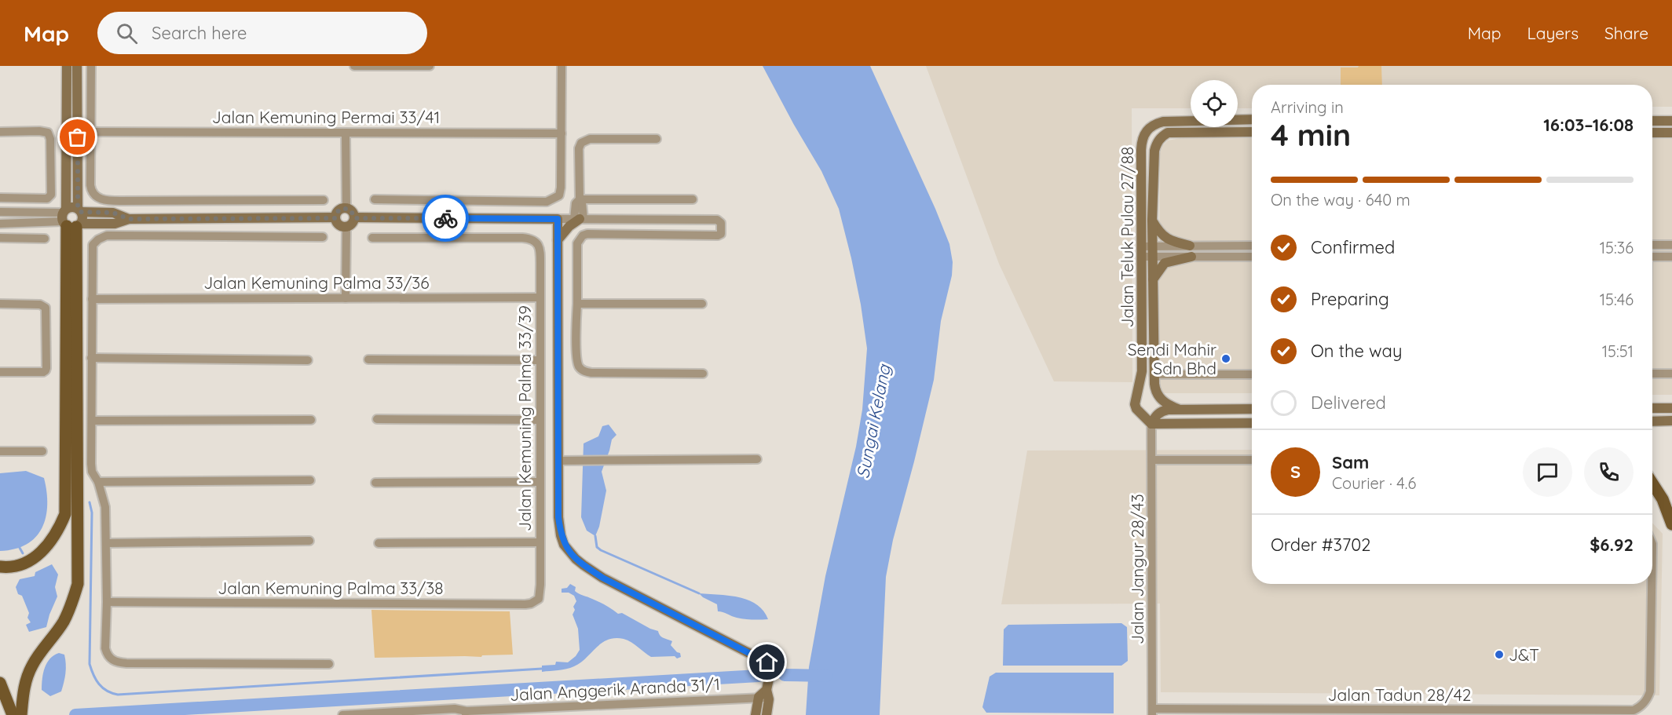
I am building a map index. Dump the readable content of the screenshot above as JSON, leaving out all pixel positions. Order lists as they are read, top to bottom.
{
  "streets": {
    "main road": ["Jalan Teluk Pulau 27/88", "Jalan Kemuning Palma 33/39"],
    "street": [
      "Jalan Kemuning Permai 33/41",
      "Jalan Kemuning Palma 33/36",
      "Jalan Jangur 28/43",
      "Jalan Kemuning Palma 33/38",
      "Jalan Anggerik Aranda 31/1",
      "Jalan Tadun 28/42"
    ]
  },
  "crossings": [
    ["Jalan Teluk Pulau 27/88", "Jalan Jangur 28/43"],
    ["Jalan Kemuning Palma 33/36", "Jalan Kemuning Palma 33/39"],
    ["Jalan Kemuning Palma 33/39", "Jalan Kemuning Palma 33/38"],
    ["Jalan Kemuning Palma 33/39", "Jalan Anggerik Aranda 31/1"],
    ["Jalan Jangur 28/43", "Jalan Tadun 28/42"]
  ],
  "water": ["Sungai Kelang"],
  "places": ["Sendi Mahir Sdn Bhd", "J&T"],
  "page": {
    "header": "Map",
    "search": "Search here",
    "nav": ["Map", "Layers", "Share"],
    "heading": ["4 min", "Arriving in", "16:03–16:08"],
    "panel": [
      "Sam",
      "Courier · 4.6",
      "Order #3702",
      "$6.92"
    ],
    "bar": "On the way · 640 m",
    "list": [
      ["Confirmed", "15:36"],
      ["Preparing", "15:46"],
      ["On the way", "15:51"],
      "Delivered"
    ],
    "round": "S"
  }
}
